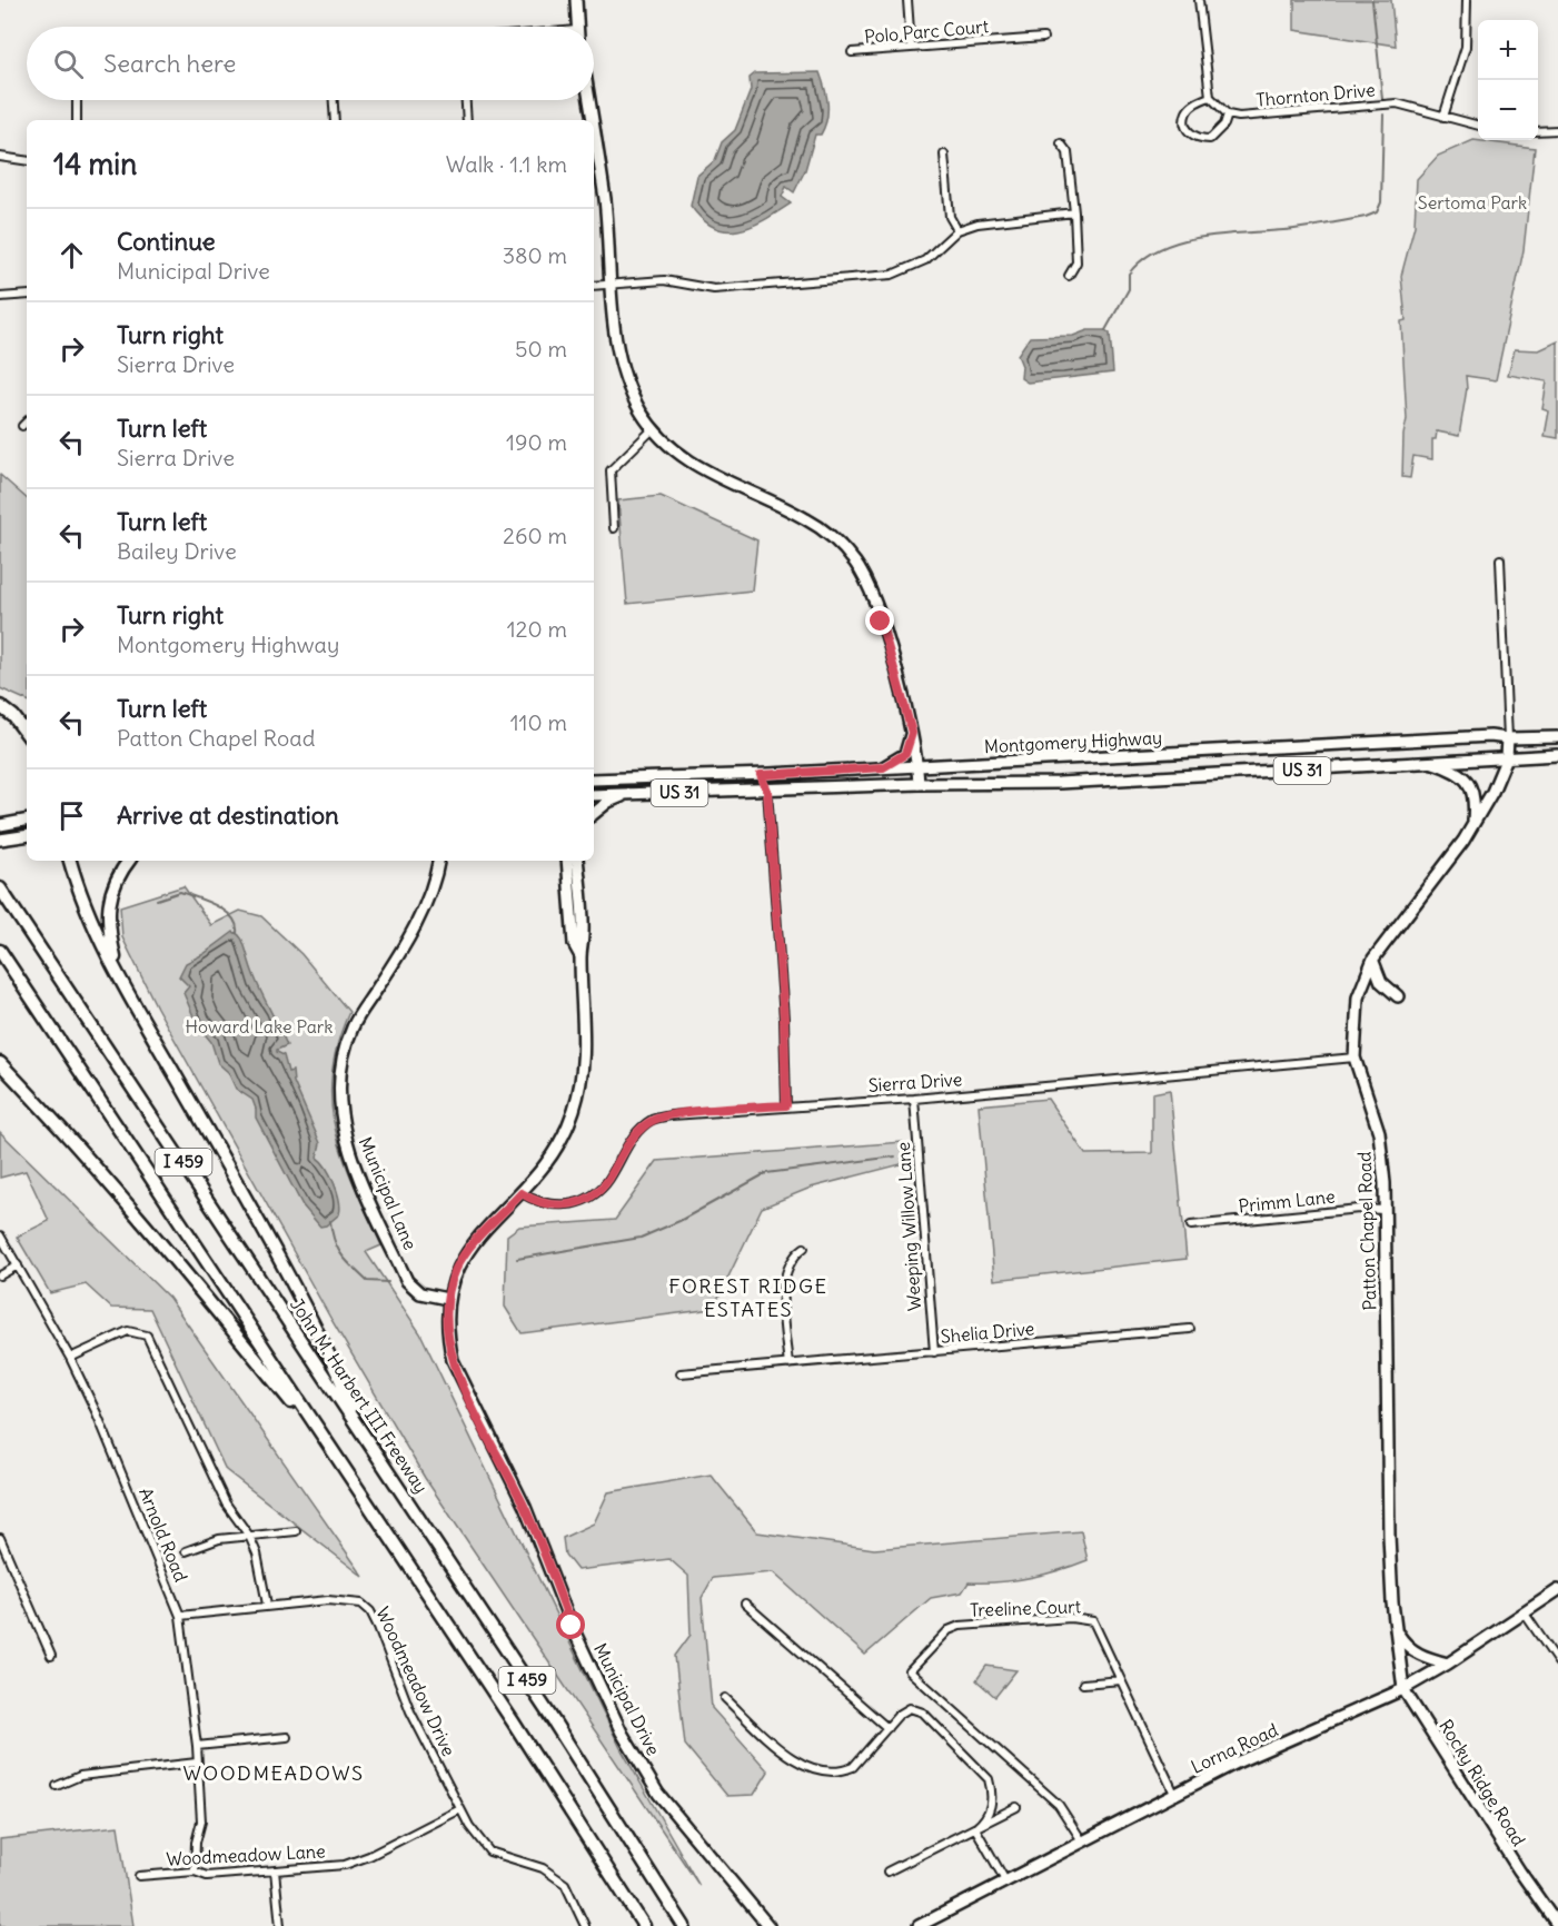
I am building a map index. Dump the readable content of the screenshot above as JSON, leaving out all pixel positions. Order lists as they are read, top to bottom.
{
  "streets": {
    "highway": ["I 459", "John M. Harbert III Freeway"],
    "street": [
      "Polo Parc Court",
      "Thornton Drive",
      "Montgomery Highway",
      "US 31",
      "Sierra Drive",
      "Municipal Lane",
      "Primm Lane",
      "Weeping Willow Lane",
      "Patton Chapel Road",
      "Shelia Drive",
      "Arnold Road",
      "Treeline Court",
      "Woodmeadow Drive",
      "Municipal Drive",
      "Lorna Road",
      "Rocky Ridge Road",
      "Woodmeadow Lane"
    ]
  },
  "crossings": [
    ["Montgomery Highway", "Patton Chapel Road"],
    ["Sierra Drive", "Weeping Willow Lane"],
    ["Sierra Drive", "Patton Chapel Road"],
    ["Sierra Drive", "Municipal Drive"],
    ["Municipal Lane", "Municipal Drive"],
    ["Primm Lane", "Patton Chapel Road"],
    ["Weeping Willow Lane", "Shelia Drive"],
    ["Patton Chapel Road", "Lorna Road"],
    ["Patton Chapel Road", "Rocky Ridge Road"],
    ["Arnold Road", "Woodmeadow Drive"],
    ["Arnold Road", "Woodmeadow Lane"],
    ["Treeline Court", "Lorna Road"],
    ["Woodmeadow Drive", "Woodmeadow Lane"],
    ["Lorna Road", "Rocky Ridge Road"]
  ],
  "districts": ["FOREST RIDGE ESTATES", "WOODMEADOWS"],
  "parks": ["Sertoma Park", "Howard Lake Park"],
  "page": {
    "map_buttons": ["+", "−"],
    "search": "Search here",
    "heading": ["14 min", "Walk · 1.1 km"],
    "list": [
      ["Continue", "Municipal Drive", "380 m"],
      ["Turn right", "Sierra Drive", "50 m"],
      ["Turn left", "Sierra Drive", "190 m"],
      ["Turn left", "Bailey Drive", "260 m"],
      ["Turn right", "Montgomery Highway", "120 m"],
      ["Turn left", "Patton Chapel Road", "110 m"],
      "Arrive at destination"
    ]
  }
}
